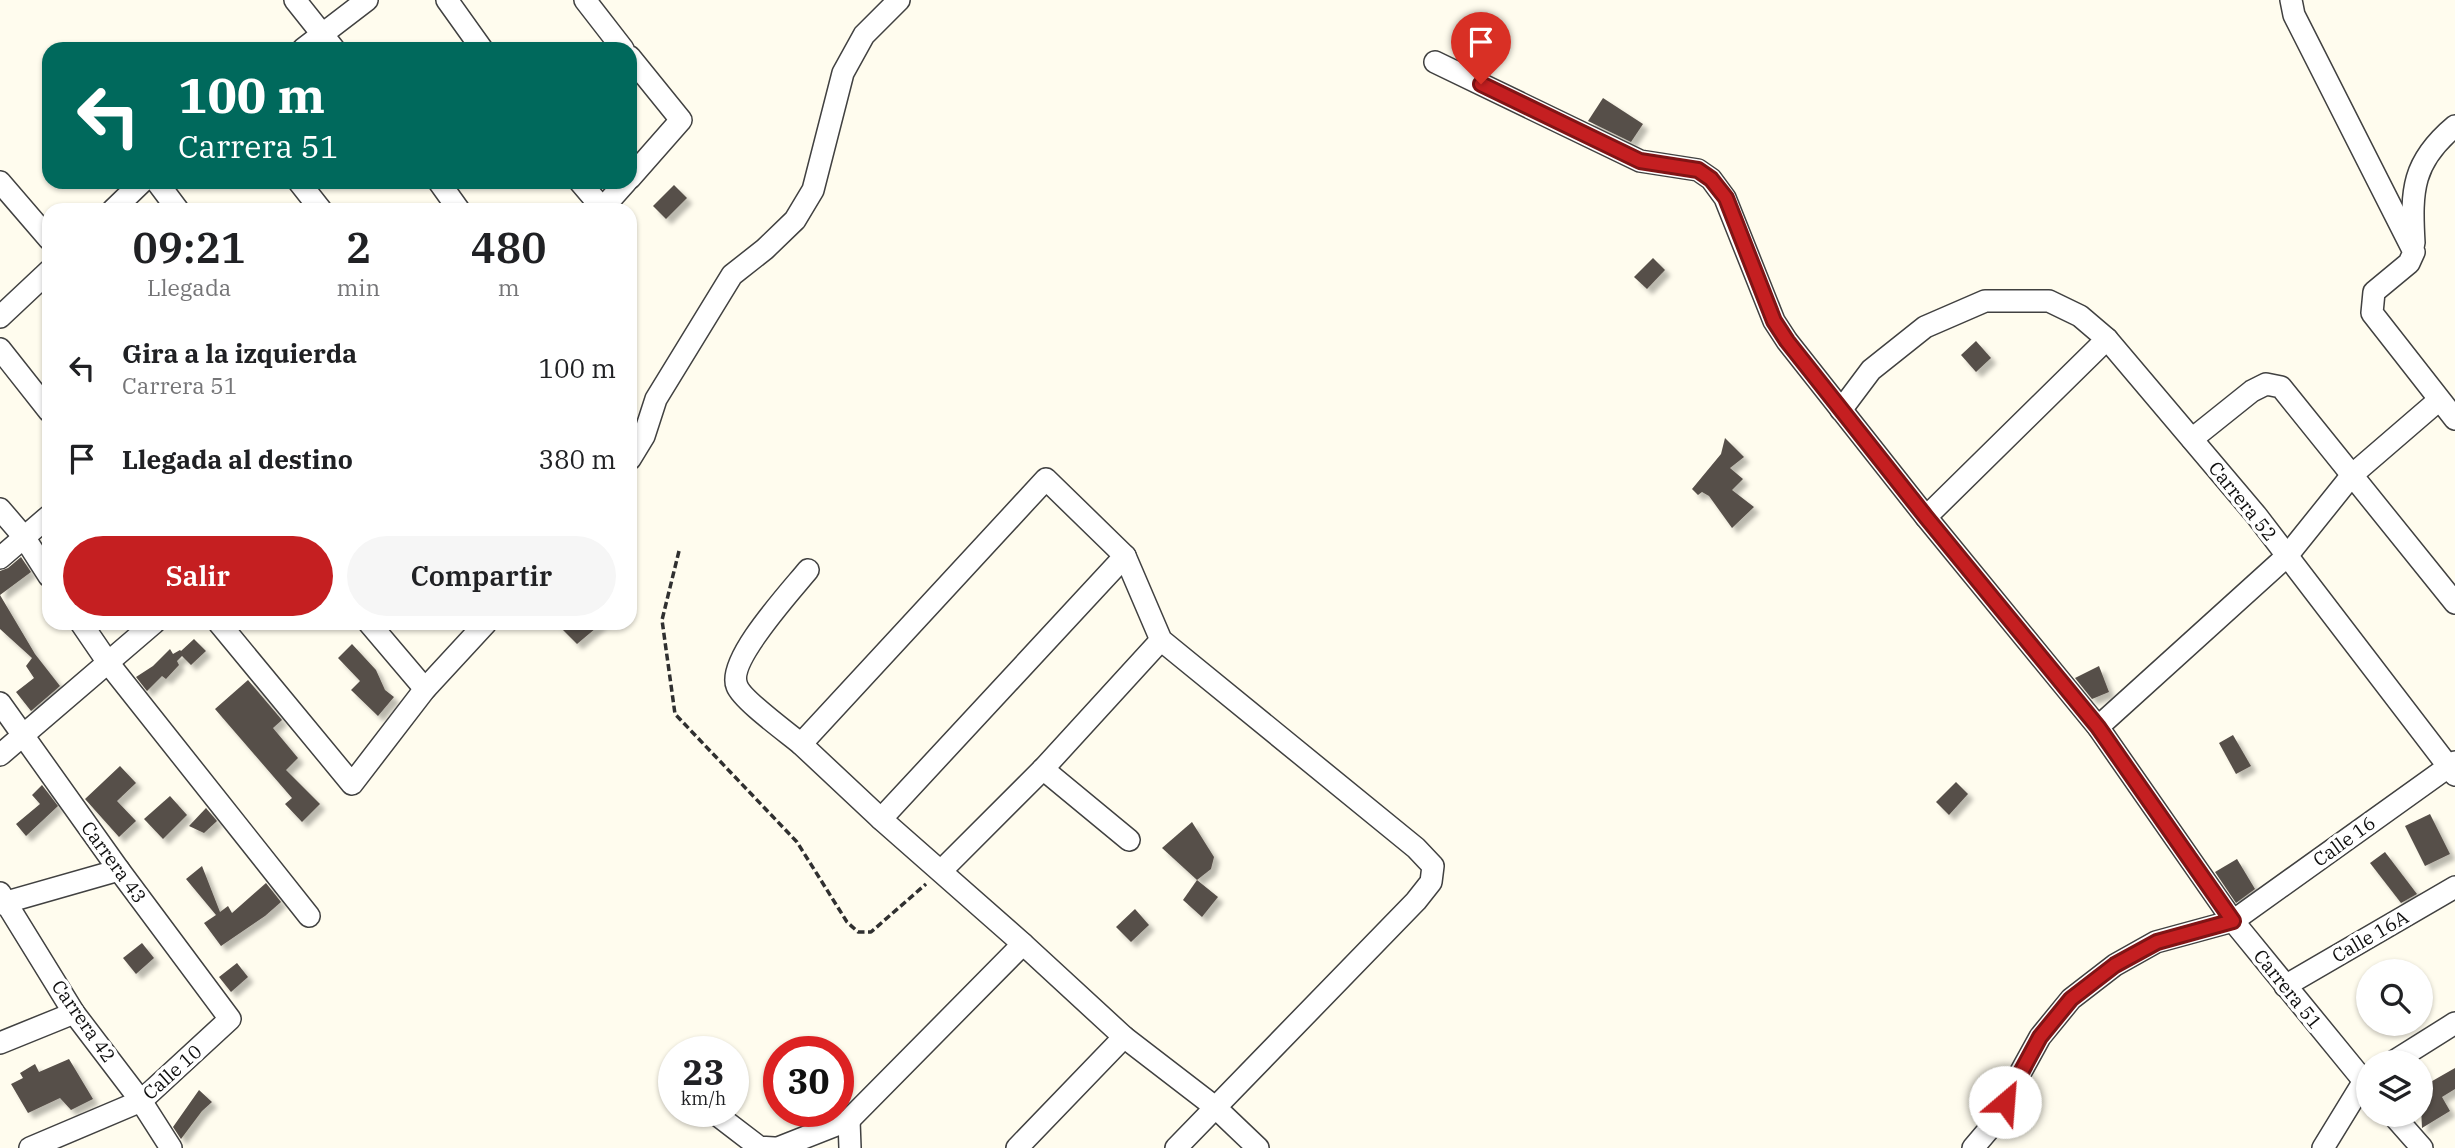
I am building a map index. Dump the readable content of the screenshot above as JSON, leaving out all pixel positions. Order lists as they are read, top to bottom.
{
  "streets": {
    "street": [
      "Carrera 52",
      "Calle 16",
      "Carrera 43",
      "Calle 16A",
      "Carrera 51",
      "Carrera 42",
      "Calle 10"
    ]
  },
  "crossings": [
    ["Carrera 52", "Calle 16"],
    ["Carrera 52", "Carrera 51"],
    ["Calle 16", "Carrera 51"],
    ["Carrera 43", "Calle 10"],
    ["Calle 16A", "Carrera 51"],
    ["Carrera 42", "Calle 10"]
  ],
  "page": {
    "turn": ["100 m", "Carrera 51"],
    "eta": [
      "09:21",
      "Llegada",
      "2",
      "min",
      "480",
      "m"
    ],
    "list": [
      {
        "name": "Gira a la izquierda",
        "note": "Carrera 51",
        "value": "100 m"
      },
      {
        "name": "Llegada al destino",
        "value": "380 m"
      }
    ],
    "buttons": ["Salir", "Compartir"],
    "speed": "23 km/h",
    "limit": "30"
  }
}
